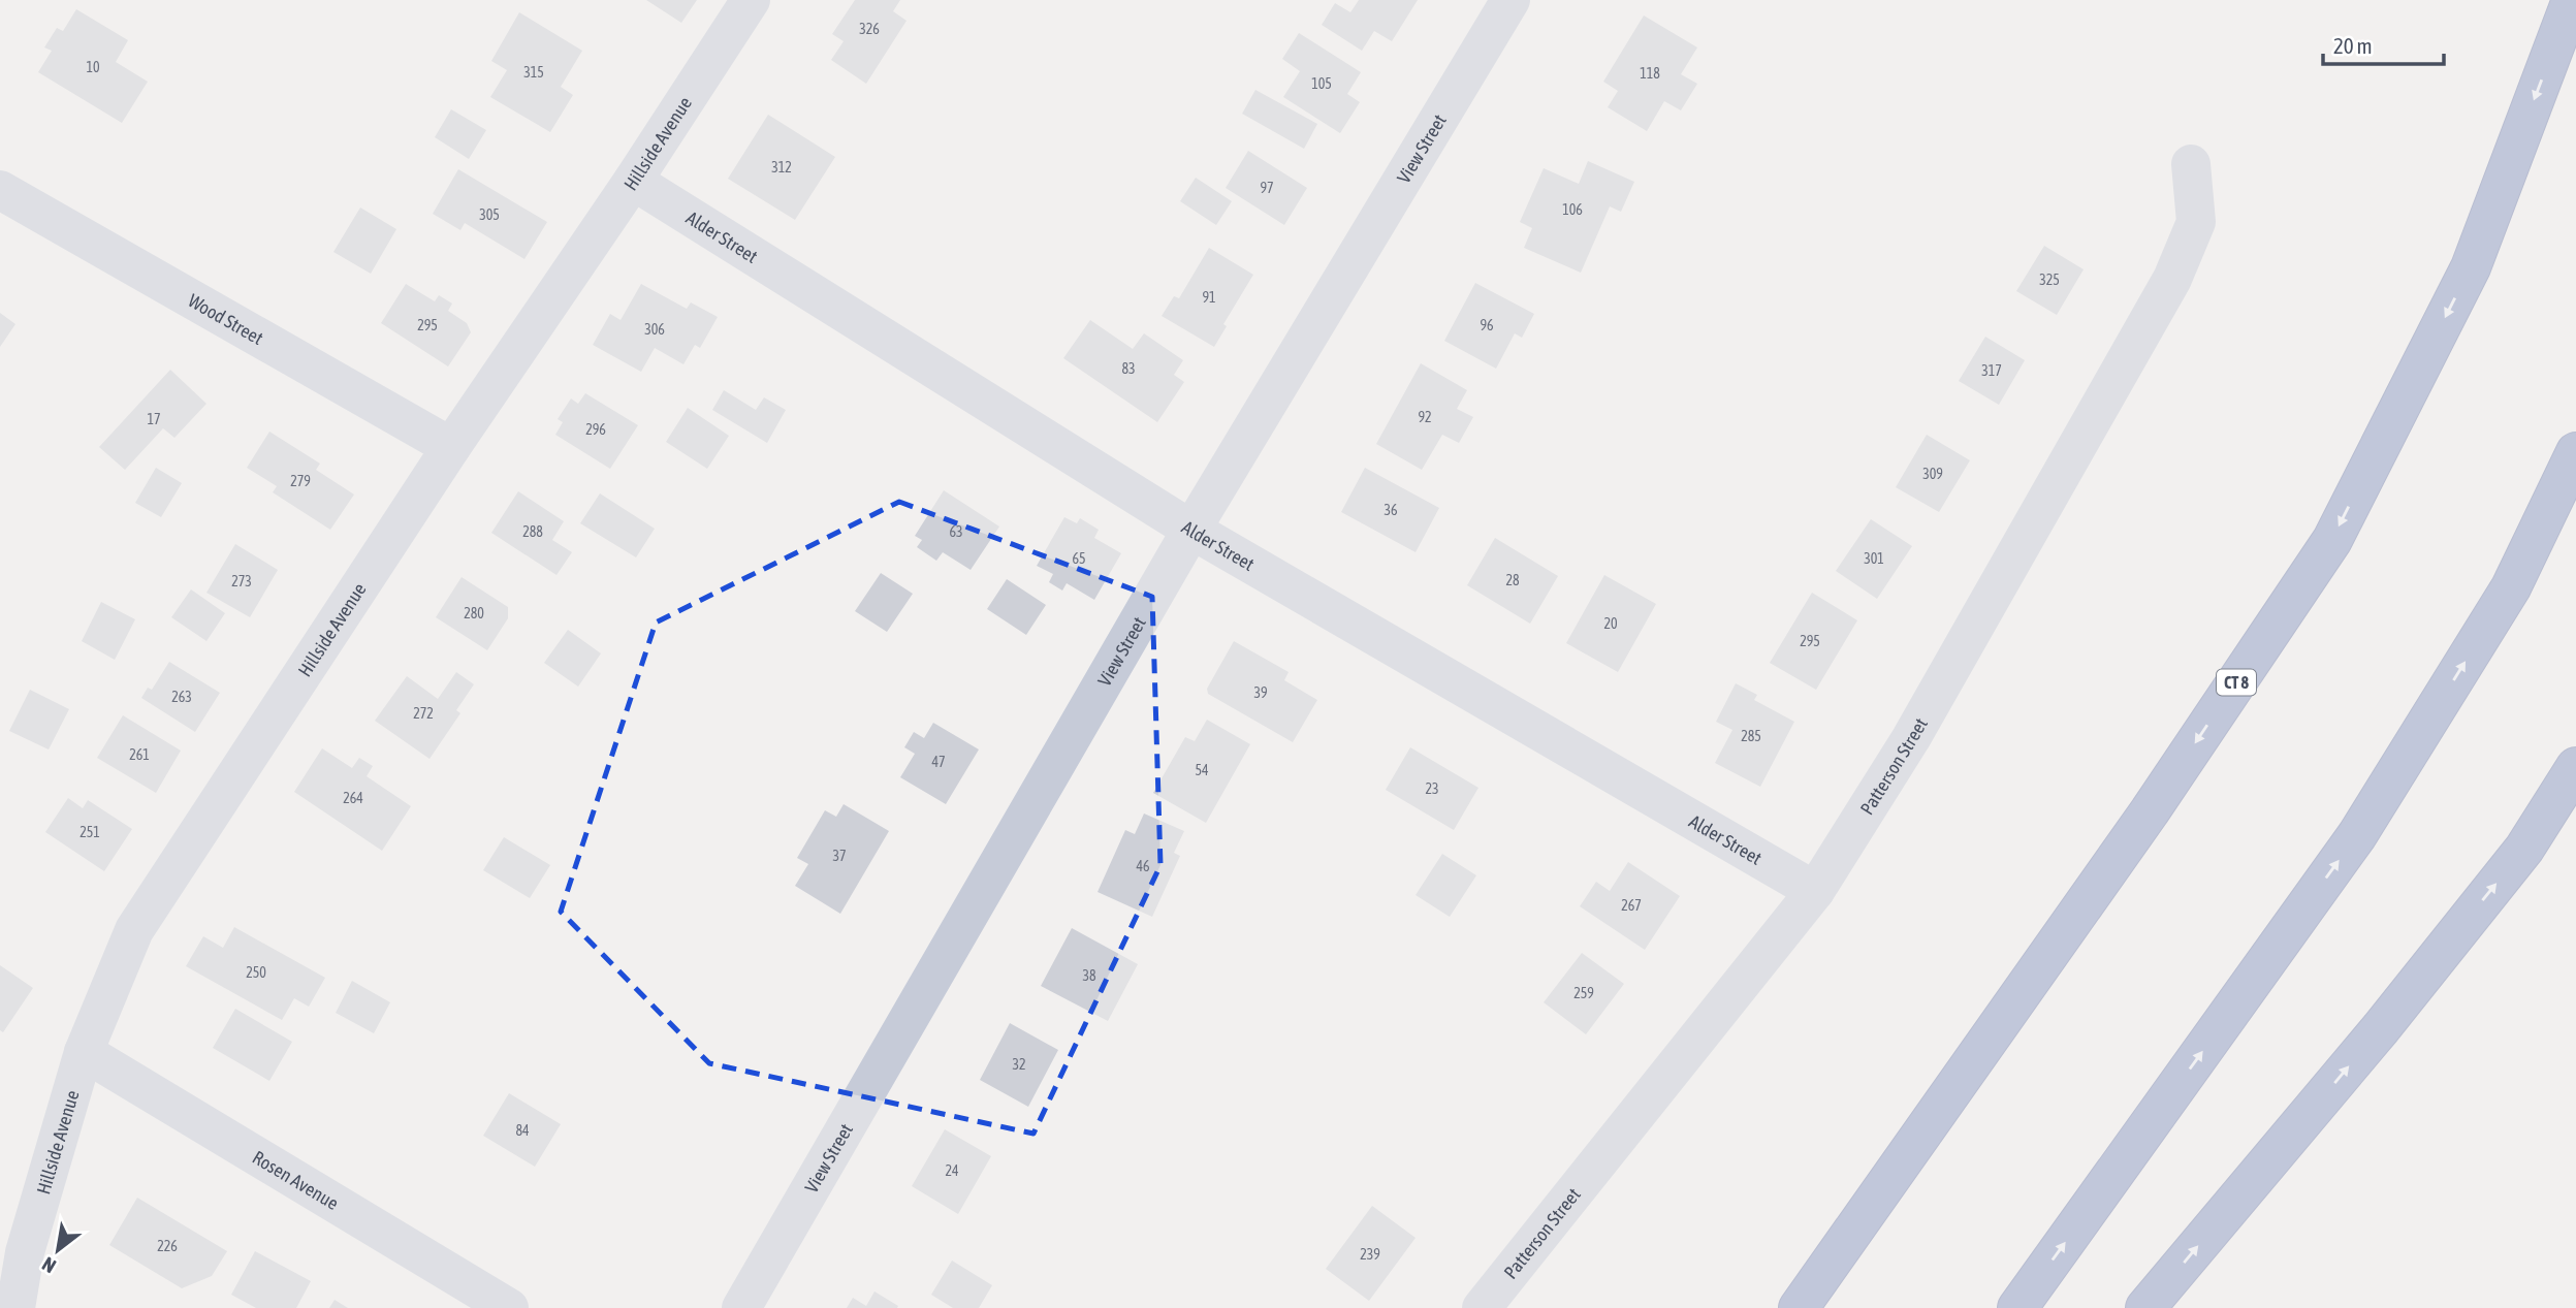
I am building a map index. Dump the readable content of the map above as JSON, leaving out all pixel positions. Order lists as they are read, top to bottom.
{
  "streets": {
    "highway": ["CT 8"],
    "street": [
      "Hillside Avenue",
      "View Street",
      "Alder Street",
      "Wood Street",
      "Patterson Street",
      "Rosen Avenue"
    ]
  },
  "crossings": [
    ["Hillside Avenue", "Alder Street"],
    ["Hillside Avenue", "Wood Street"],
    ["Hillside Avenue", "Rosen Avenue"],
    ["View Street", "Alder Street"],
    ["Alder Street", "Patterson Street"]
  ],
  "house_numbers": [
    "326",
    "10",
    "315",
    "118",
    "105",
    "312",
    "97",
    "106",
    "305",
    "325",
    "91",
    "295",
    "96",
    "306",
    "83",
    "317",
    "92",
    "17",
    "296",
    "309",
    "279",
    "36",
    "288",
    "63",
    "65",
    "301",
    "28",
    "273",
    "280",
    "20",
    "295",
    "39",
    "263",
    "272",
    "285",
    "261",
    "47",
    "54",
    "23",
    "264",
    "251",
    "37",
    "46",
    "267",
    "250",
    "38",
    "259",
    "32",
    "84",
    "24",
    "226",
    "239"
  ],
  "scale_bar": "20 m",
  "north": "bottom left"
}
